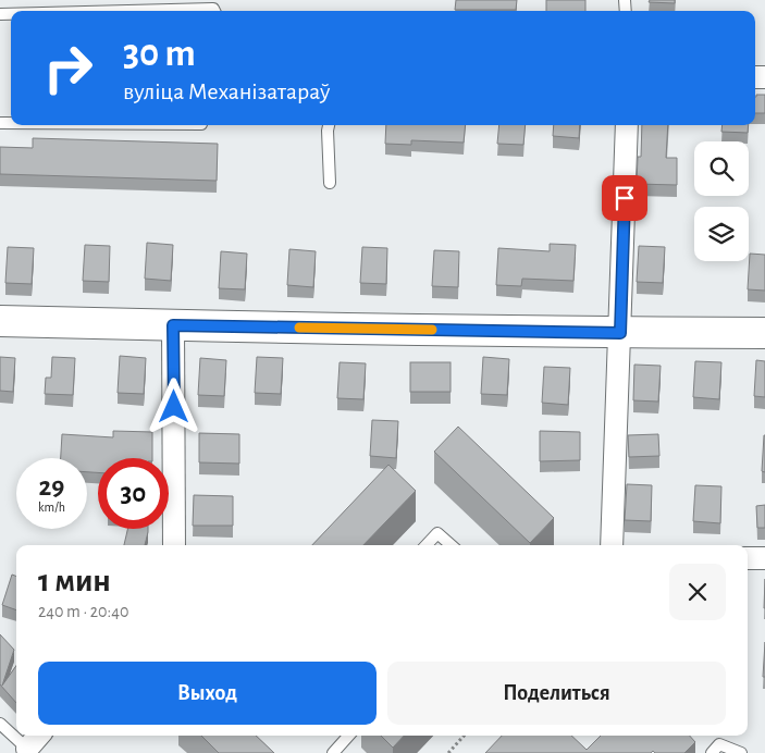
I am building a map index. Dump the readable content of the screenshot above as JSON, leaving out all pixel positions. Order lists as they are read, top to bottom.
{
  "page": {
    "turn": ["30 m", "вуліца Механізатараў"],
    "speed": "29 km/h",
    "limit": "30",
    "heading": ["1 мин", "240 m · 20:40"],
    "buttons": ["Выход", "Поделиться"]
  }
}
